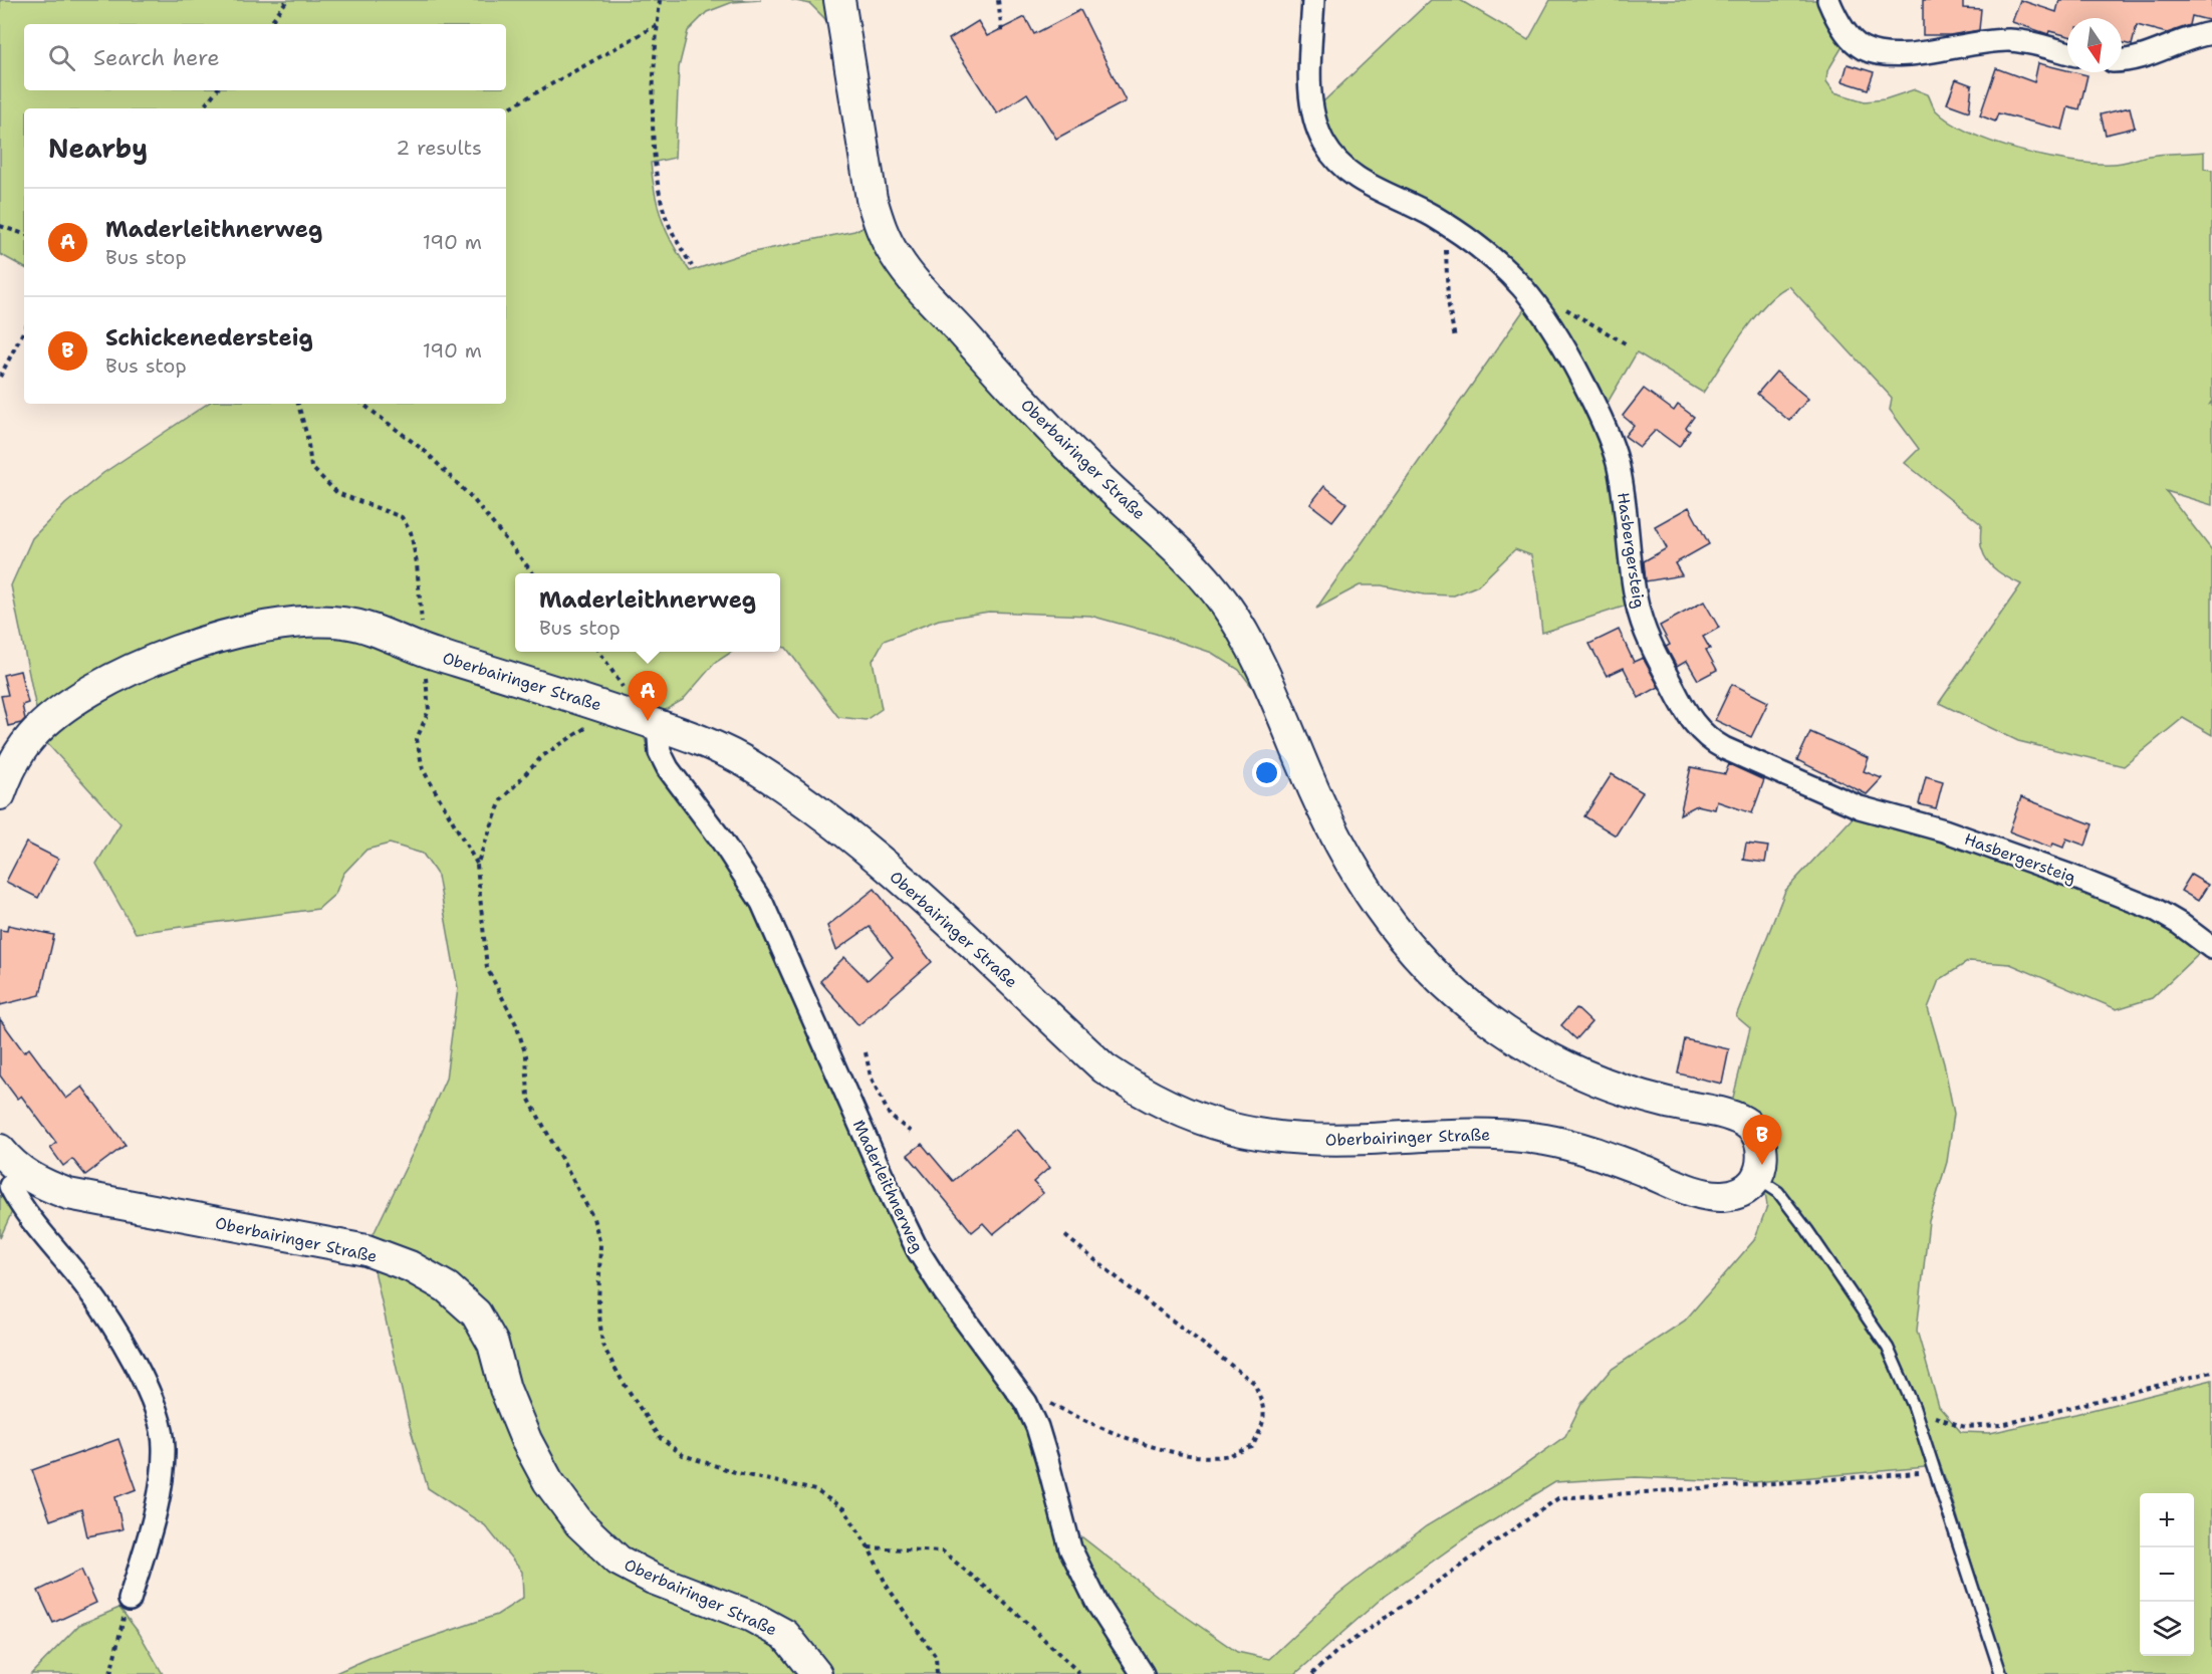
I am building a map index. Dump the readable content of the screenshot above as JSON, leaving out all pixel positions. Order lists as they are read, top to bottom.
{
  "streets": {
    "street": ["Oberbairinger Straße", "Hasbergersteig", "Maderleithnerweg"]
  },
  "crossings": [
    ["Oberbairinger Straße", "Maderleithnerweg"]
  ],
  "north": "bottom",
  "page": {
    "search": "Search here",
    "heading": ["Nearby", "2 results"],
    "list": [
      {
        "mark": "A",
        "name": "Maderleithnerweg",
        "note": "Bus stop",
        "value": "190 m"
      },
      {
        "mark": "B",
        "name": "Schickenedersteig",
        "note": "Bus stop",
        "value": "190 m"
      }
    ],
    "popup": ["Maderleithnerweg", "Bus stop"],
    "pins": ["A", "B"],
    "map_buttons": ["+", "−"]
  }
}
